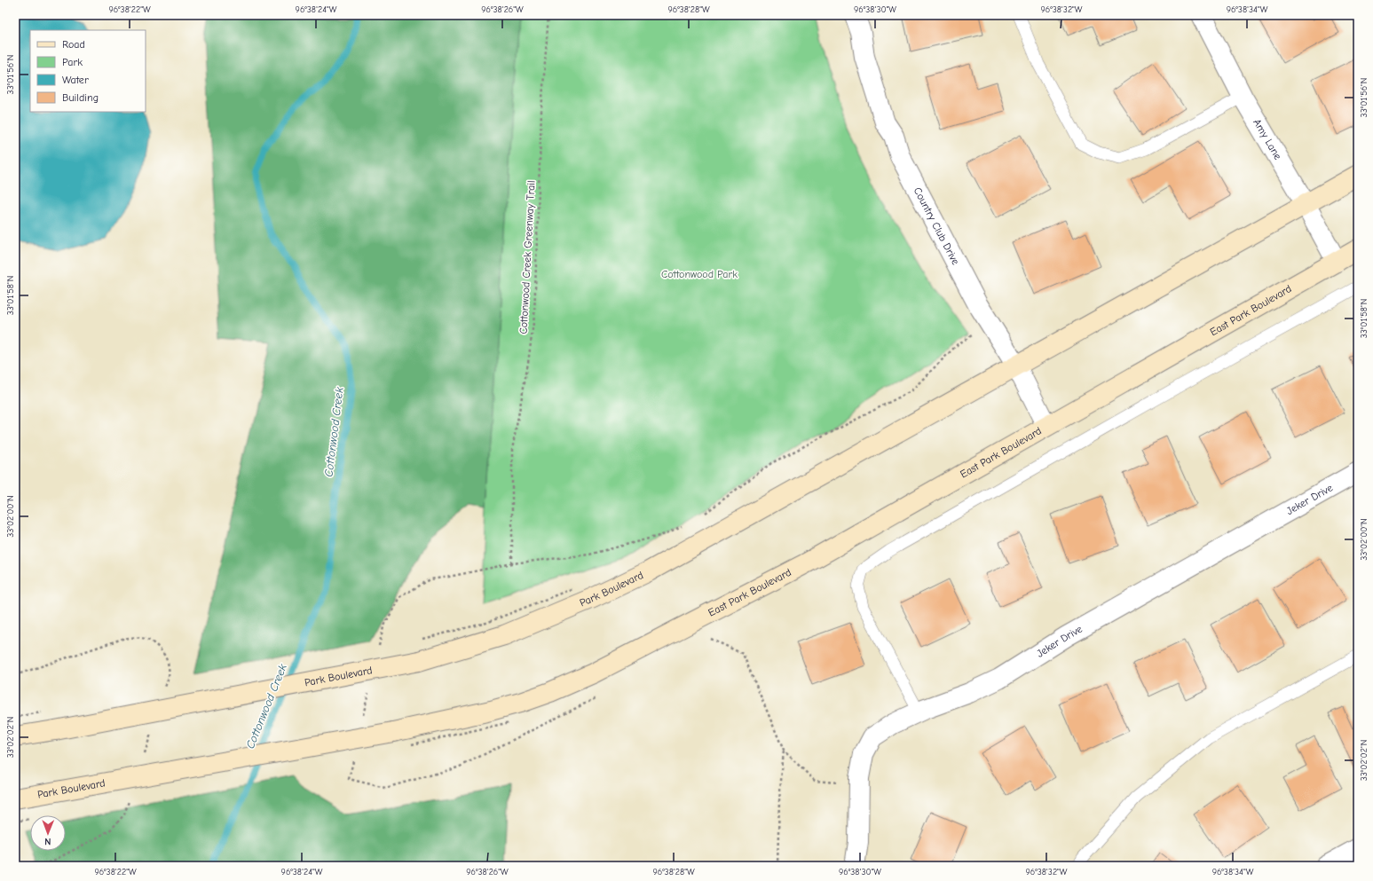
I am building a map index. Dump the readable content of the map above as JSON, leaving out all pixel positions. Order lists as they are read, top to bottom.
{
  "streets": {
    "main road": ["East Park Boulevard", "Park Boulevard"],
    "street": ["Amy Lane", "Country Club Drive", "Jeker Drive"],
    "path": ["Cottonwood Creek Greenway Trail"]
  },
  "crossings": [
    ["Amy Lane", "East Park Boulevard"],
    ["Country Club Drive", "East Park Boulevard"],
    ["Country Club Drive", "Park Boulevard"],
    ["East Park Boulevard", "Park Boulevard"]
  ],
  "water": ["Cottonwood Creek"],
  "parks": ["Cottonwood Park"],
  "legend": [
    "Road",
    "Park",
    "Water",
    "Building"
  ],
  "north": "bottom",
  "coordinates": [
    "96°38'22\"W",
    "96°38'24\"W",
    "96°38'26\"W",
    "96°38'28\"W",
    "96°38'30\"W",
    "96°38'32\"W",
    "96°38'34\"W",
    "33°01'56\"N",
    "33°01'58\"N",
    "33°02'00\"N",
    "33°02'02\"N"
  ]
}
